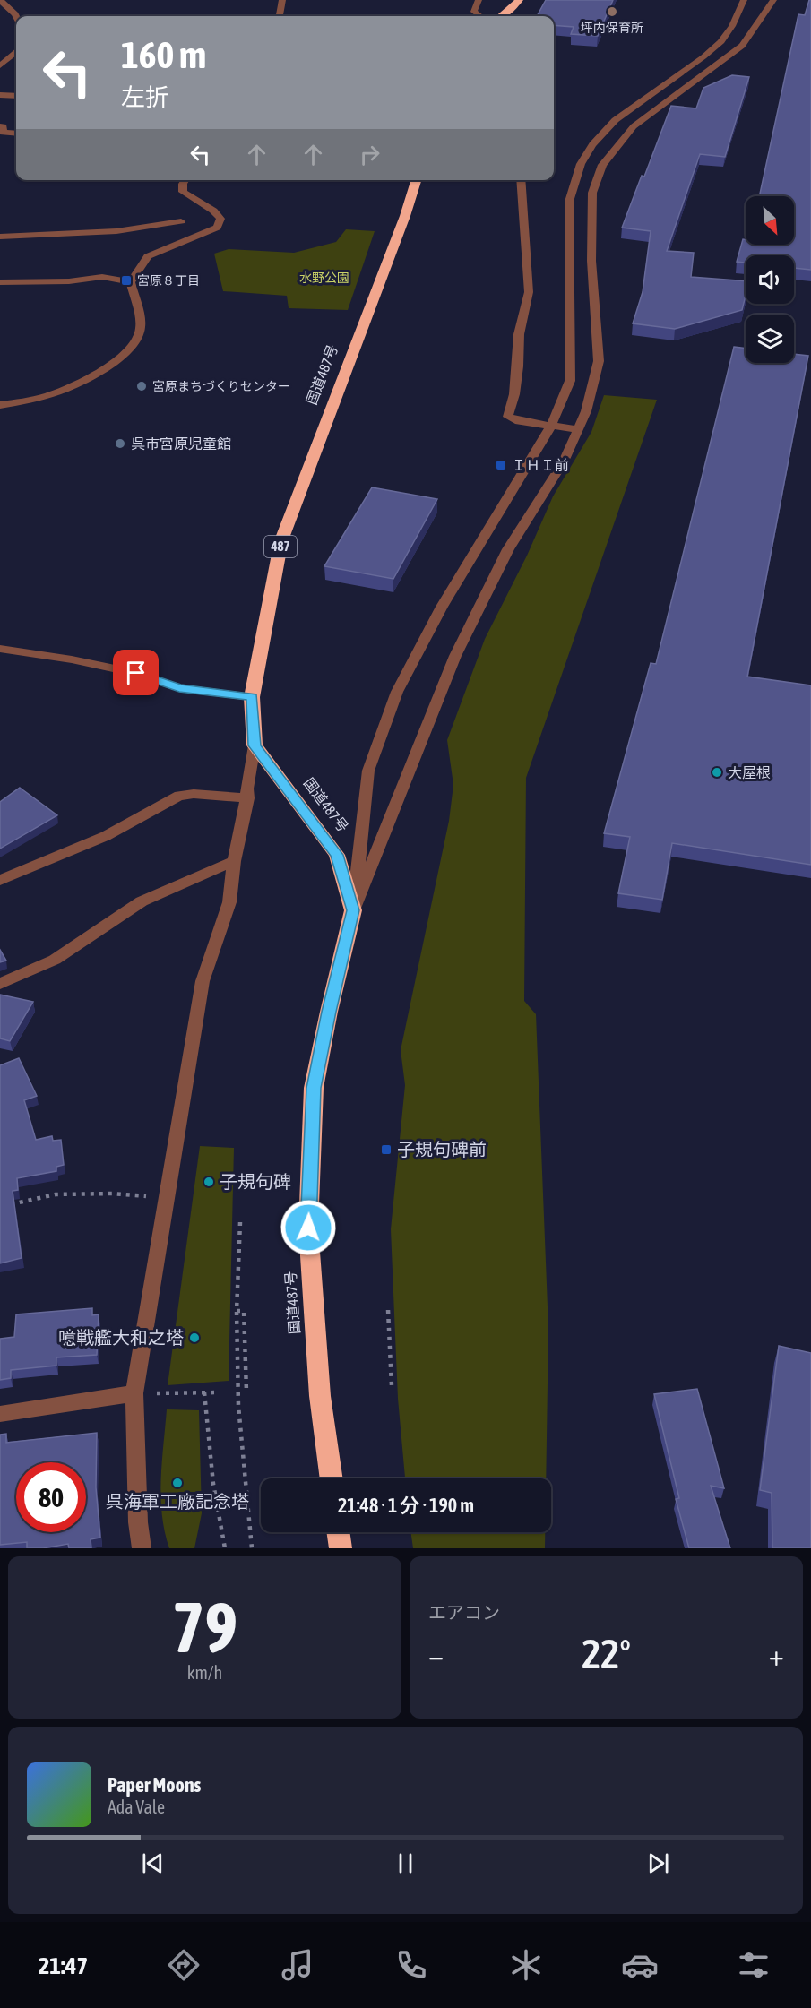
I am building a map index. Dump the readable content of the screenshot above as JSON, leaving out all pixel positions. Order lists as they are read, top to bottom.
{
  "streets": {
    "highway": ["国道487号", "487"]
  },
  "parks": ["水野公園"],
  "places": {
    "other": [
      "坪内保育所",
      "宮原まちづくりセンター",
      "呉市宮原児童館",
      "大屋根",
      "子規句碑",
      "噫戦艦大和之塔",
      "呉海軍工廠記念塔"
    ],
    "transit": ["宮原８丁目", "ＩＨＩ前", "子規句碑前"]
  },
  "north": "bottom right",
  "page": {
    "turn": ["160 m", "左折"],
    "limit": "80",
    "trip": "21:48 · 1 分 · 190 m",
    "tile": [
      ["79", "km/h"],
      "エアコン"
    ],
    "heat": ["−", "22°", "+"],
    "song": ["Paper Moons", "Ada Vale"],
    "tabs": "21:47"
  }
}
